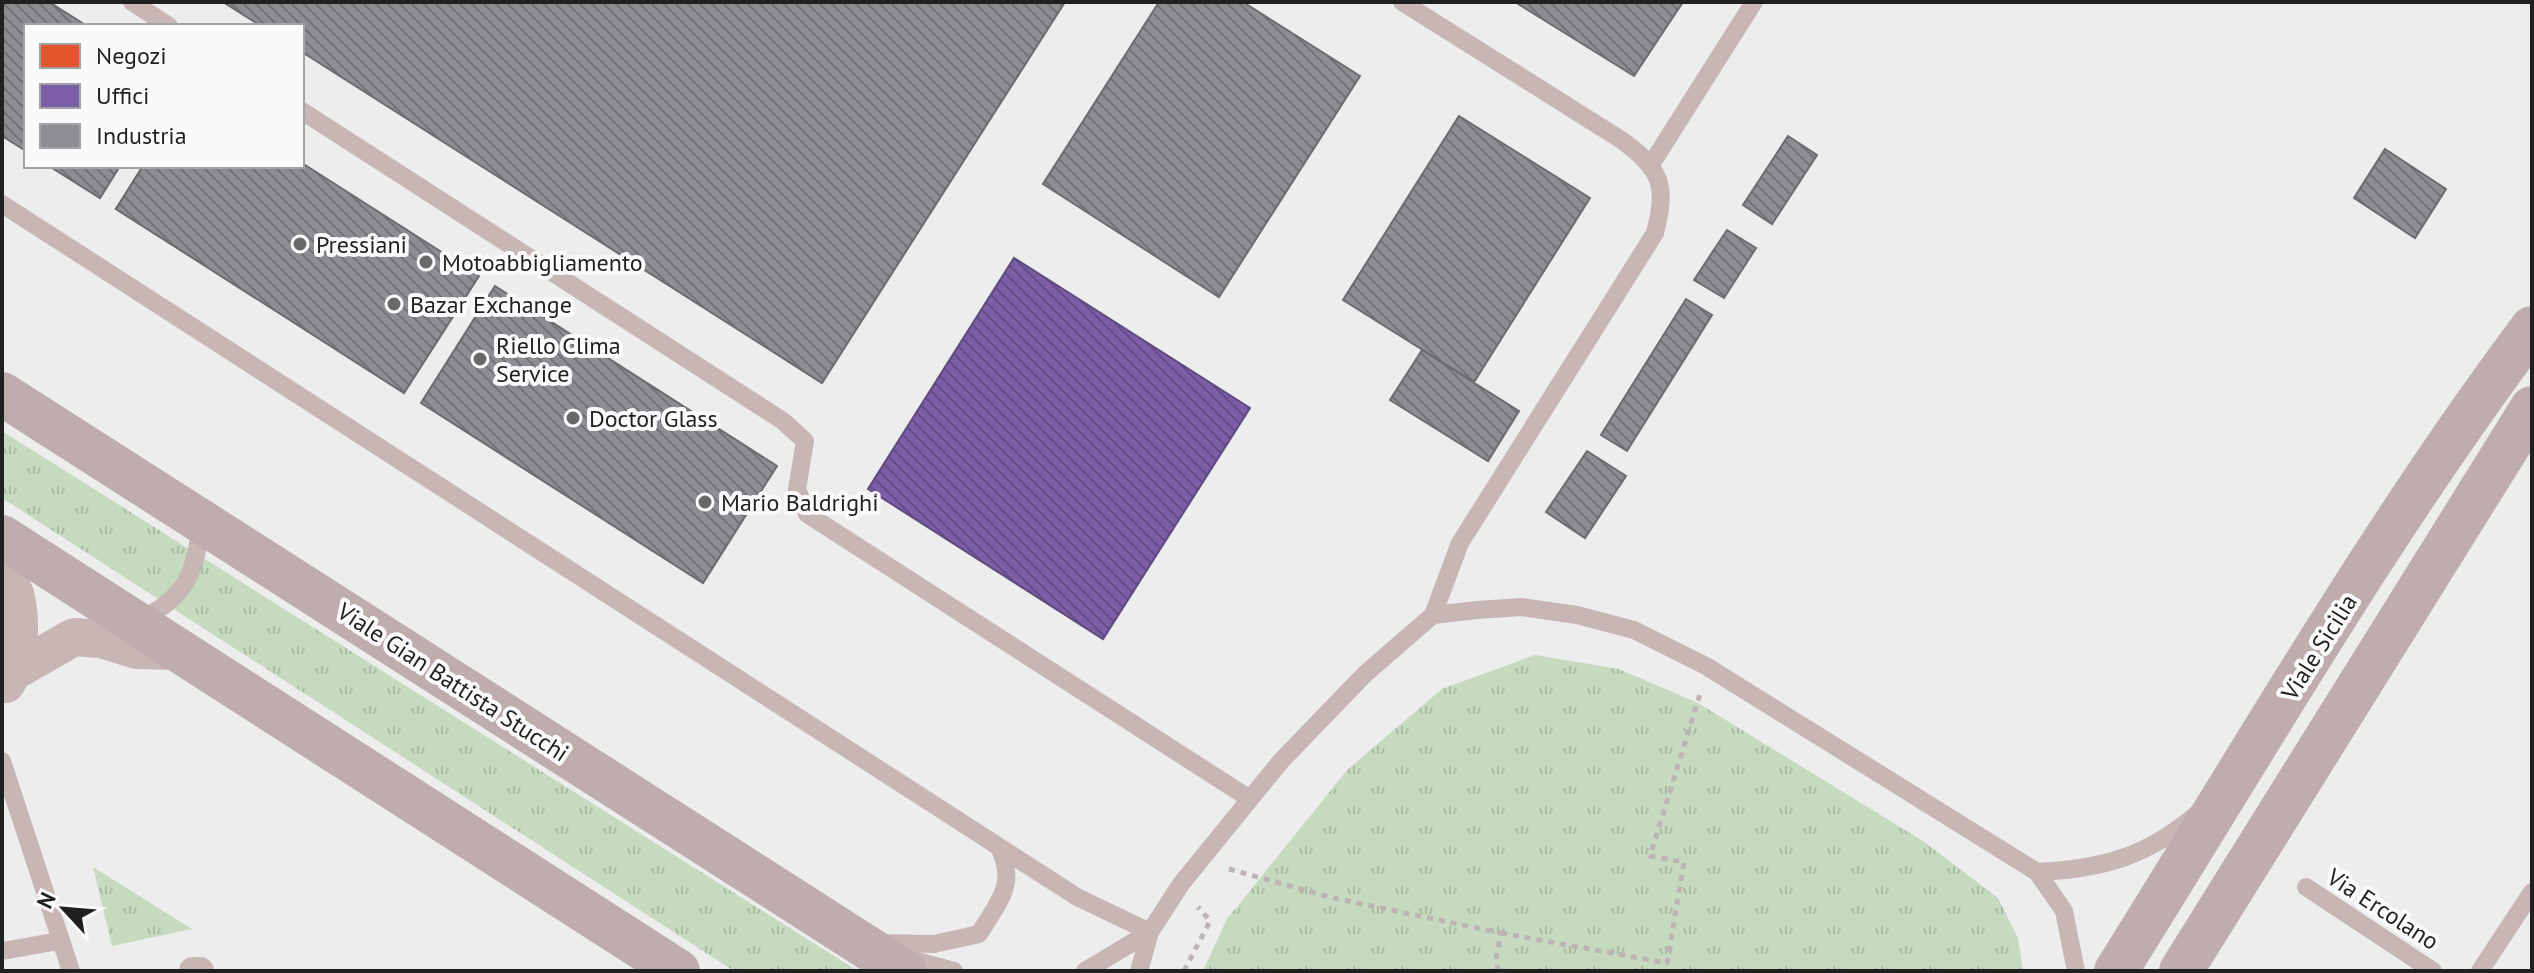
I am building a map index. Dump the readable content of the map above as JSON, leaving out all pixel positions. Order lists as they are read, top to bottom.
{
  "streets": {
    "main road": ["Viale Sicilia", "Viale Gian Battista Stucchi"],
    "lane": ["Via Ercolano"]
  },
  "places": [
    "Pressiani",
    "Motoabbigliamento",
    "Bazar Exchange",
    "Riello Clima Service",
    "Doctor Glass",
    "Mario Baldrighi"
  ],
  "legend": ["Negozi", "Uffici", "Industria"],
  "north": "top left"
}
